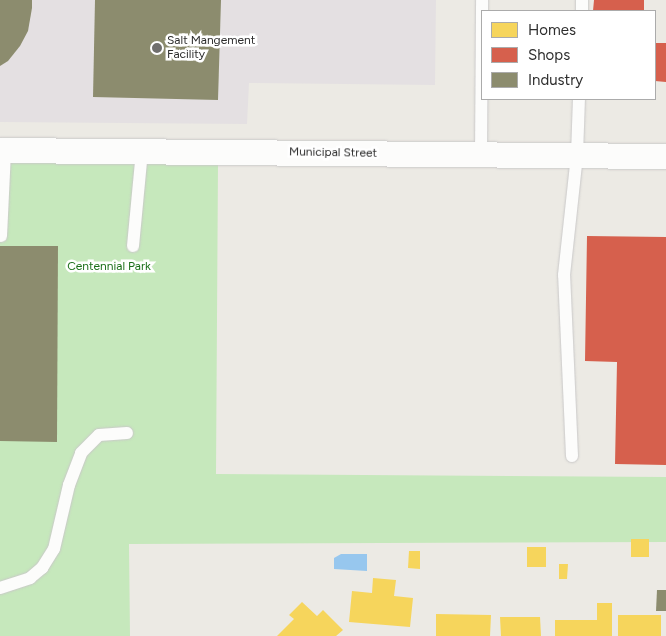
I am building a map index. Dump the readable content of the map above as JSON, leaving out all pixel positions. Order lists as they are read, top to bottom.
{
  "streets": {
    "street": ["Municipal Street"]
  },
  "parks": ["Centennial Park"],
  "places": ["Salt Mangement Facility"],
  "legend": ["Homes", "Shops", "Industry"]
}
